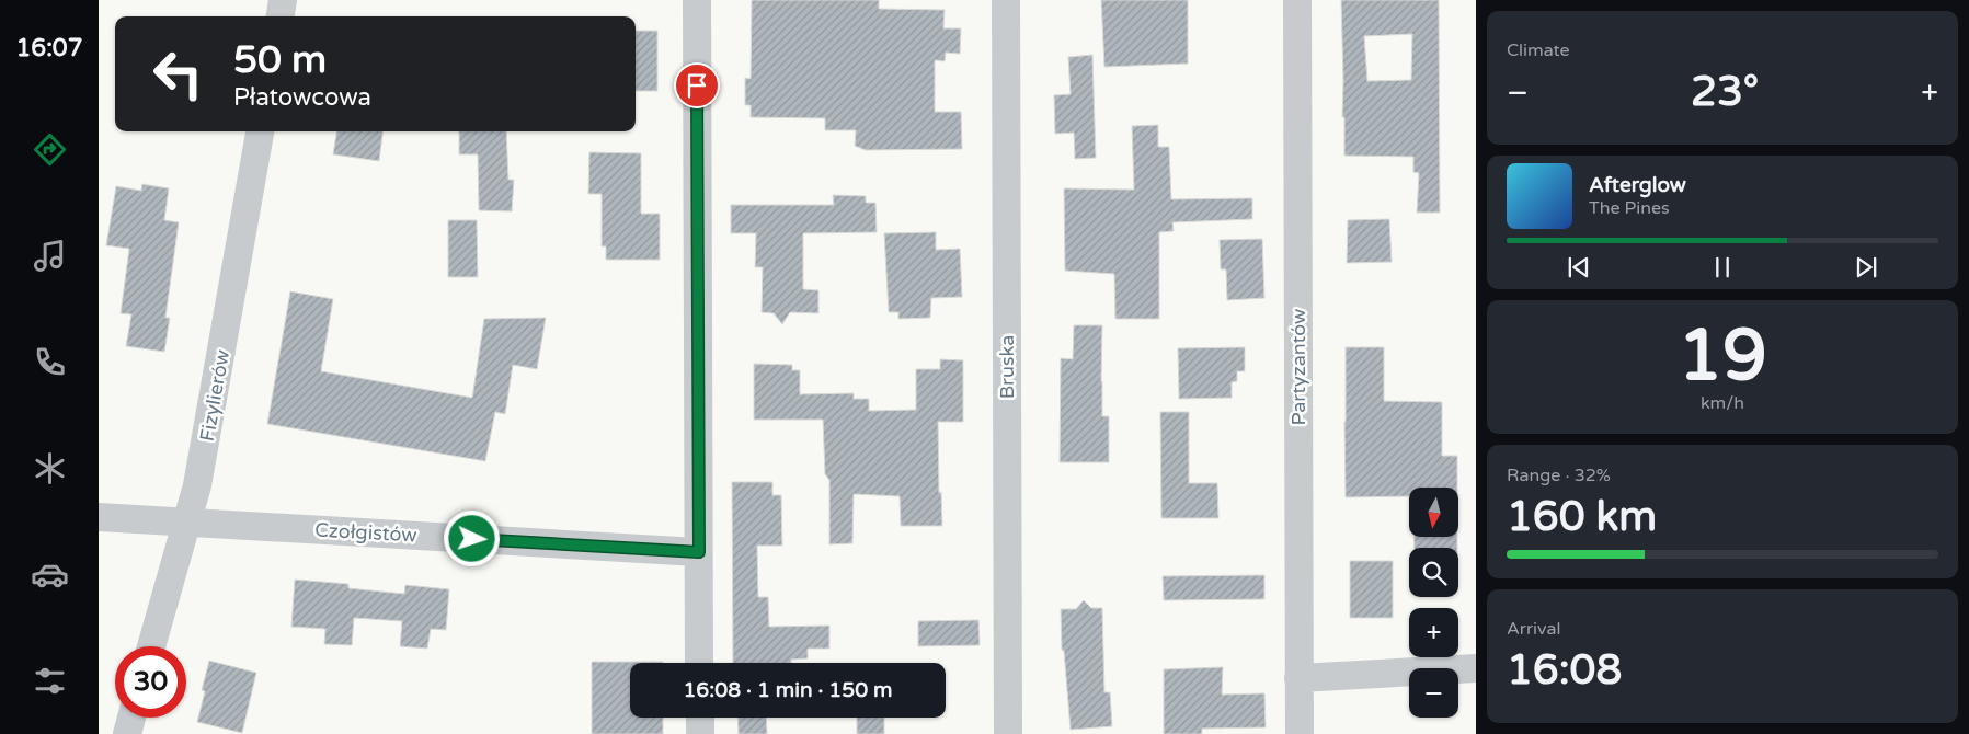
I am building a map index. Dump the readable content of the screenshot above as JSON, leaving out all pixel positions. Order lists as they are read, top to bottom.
{
  "streets": {
    "street": [
      "Bruska",
      "Partyzantów",
      "Fizylierów",
      "Czołgistów"
    ]
  },
  "crossings": [
    ["Fizylierów", "Czołgistów"]
  ],
  "north": "bottom",
  "page": {
    "tabs": "16:07",
    "tile": [
      "Climate",
      ["19", "km/h"],
      ["Range · 32%", "160 km"],
      ["Arrival", "16:08"]
    ],
    "turn": ["50 m", "Płatowcowa"],
    "heat": ["−", "23°", "+"],
    "song": ["Afterglow", "The Pines"],
    "map_buttons": ["+", "−"],
    "limit": "30",
    "trip": "16:08 · 1 min · 150 m"
  }
}
